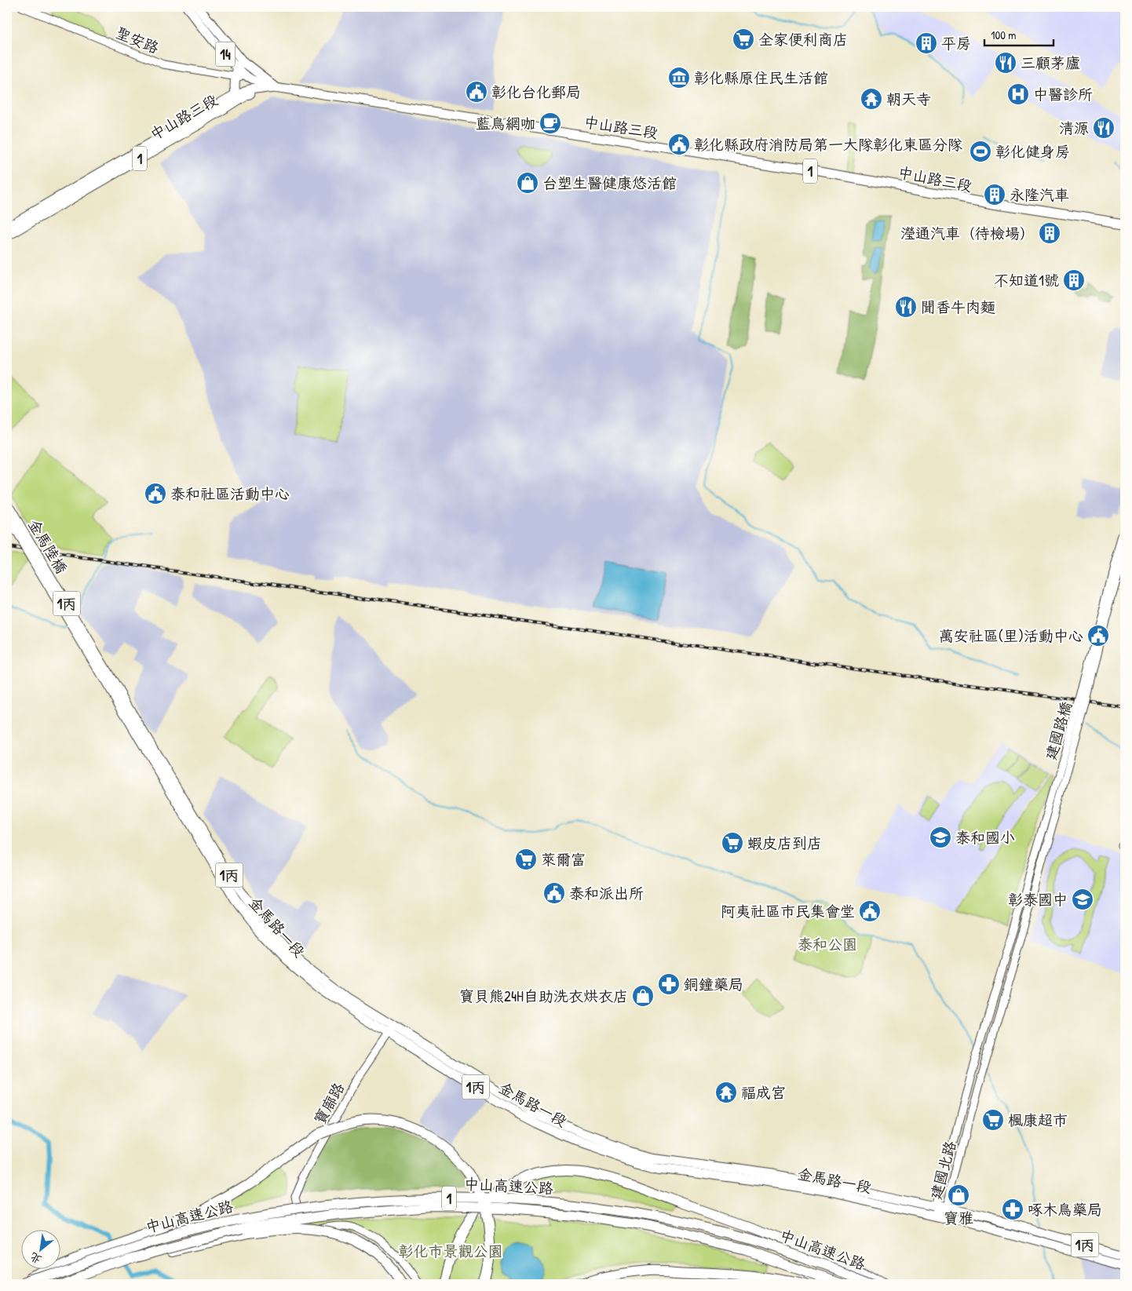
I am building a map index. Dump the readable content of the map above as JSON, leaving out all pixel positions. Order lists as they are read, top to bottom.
{
  "streets": {
    "highway": ["1", "中山高速公路"],
    "main road": [
      "14",
      "中山路三段",
      "金馬陸橋",
      "1丙",
      "金馬路一段"
    ],
    "street": [
      "聖安路",
      "建國路橋",
      "寶廍路",
      "建國北路"
    ]
  },
  "crossings": [
    ["聖安路", "14"],
    ["14", "中山路三段"],
    ["金馬陸橋", "金馬路一段"],
    ["建國路橋", "建國北路"],
    ["金馬路一段", "寶廍路"],
    ["金馬路一段", "建國北路"]
  ],
  "parks": ["泰和公園", "彰化市景觀公園"],
  "places": {
    "supermarket": [
      "全家便利商店",
      "蝦皮店到店",
      "萊爾富",
      "楓康超市"
    ],
    "building": [
      "平房",
      "永隆汽車",
      "瀅通汽車（待檢場）",
      "不知道1號"
    ],
    "restaurant": ["三顧茅廬", "清源", "聞香牛肉麵"],
    "museum": ["彰化縣原住民生活館"],
    "public building": [
      "彰化台化郵局",
      "彰化縣政府消防局第一大隊彰化東區分隊",
      "泰和社區活動中心",
      "萬安社區(里)活動中心",
      "泰和派出所",
      "阿夷社區市民集會堂"
    ],
    "hospital": ["中醫診所"],
    "temple": ["朝天寺", "福成宮"],
    "cafe": ["藍鳥網咖"],
    "sports": ["彰化健身房"],
    "shop": ["台塑生醫健康悠活館", "寶貝熊24H自助洗衣烘衣店", "寶雅"],
    "school or university": ["泰和國小", "彰泰國中"],
    "pharmacy": ["銅鐘藥局", "啄木鳥藥局"]
  },
  "scale_bar": "100 m",
  "north": "bottom left"
}
